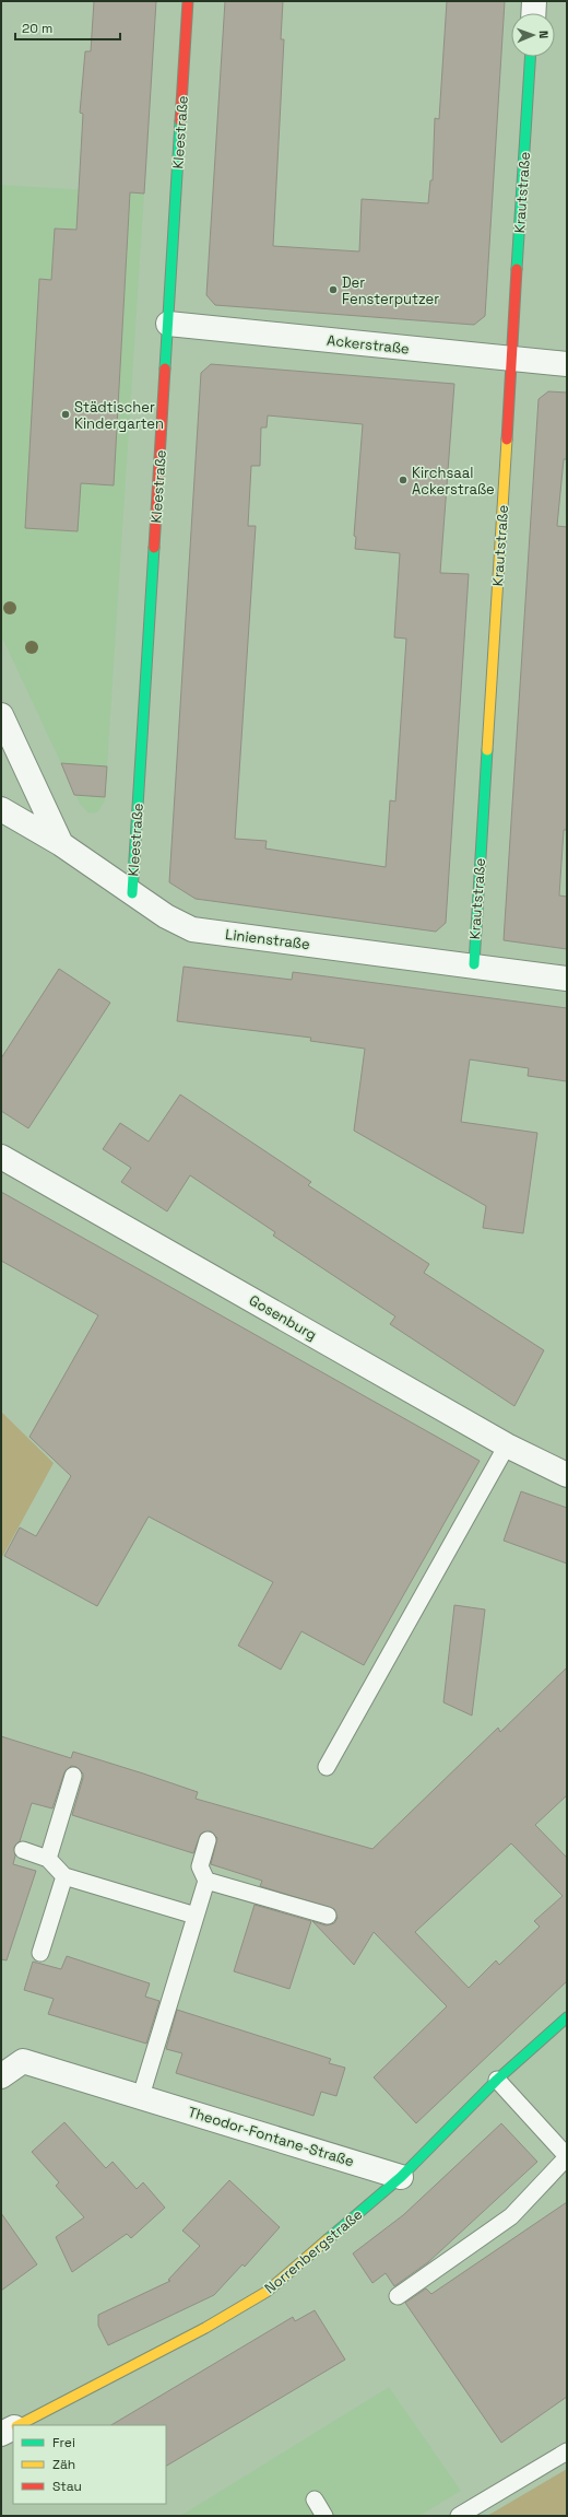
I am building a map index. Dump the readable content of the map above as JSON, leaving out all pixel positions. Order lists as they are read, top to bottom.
{
  "streets": {
    "street": [
      "Kleestraße",
      "Krautstraße",
      "Ackerstraße",
      "Linienstraße",
      "Gosenburg",
      "Theodor-Fontane-Straße",
      "Norrenbergstraße"
    ]
  },
  "crossings": [
    ["Kleestraße", "Ackerstraße"],
    ["Kleestraße", "Linienstraße"],
    ["Krautstraße", "Ackerstraße"],
    ["Krautstraße", "Linienstraße"],
    ["Theodor-Fontane-Straße", "Norrenbergstraße"]
  ],
  "places": ["Der Fensterputzer", "Städtischer Kindergarten", "Kirchsaal Ackerstraße"],
  "legend": ["Frei", "Zäh", "Stau"],
  "scale_bar": "20 m",
  "north": "right"
}
